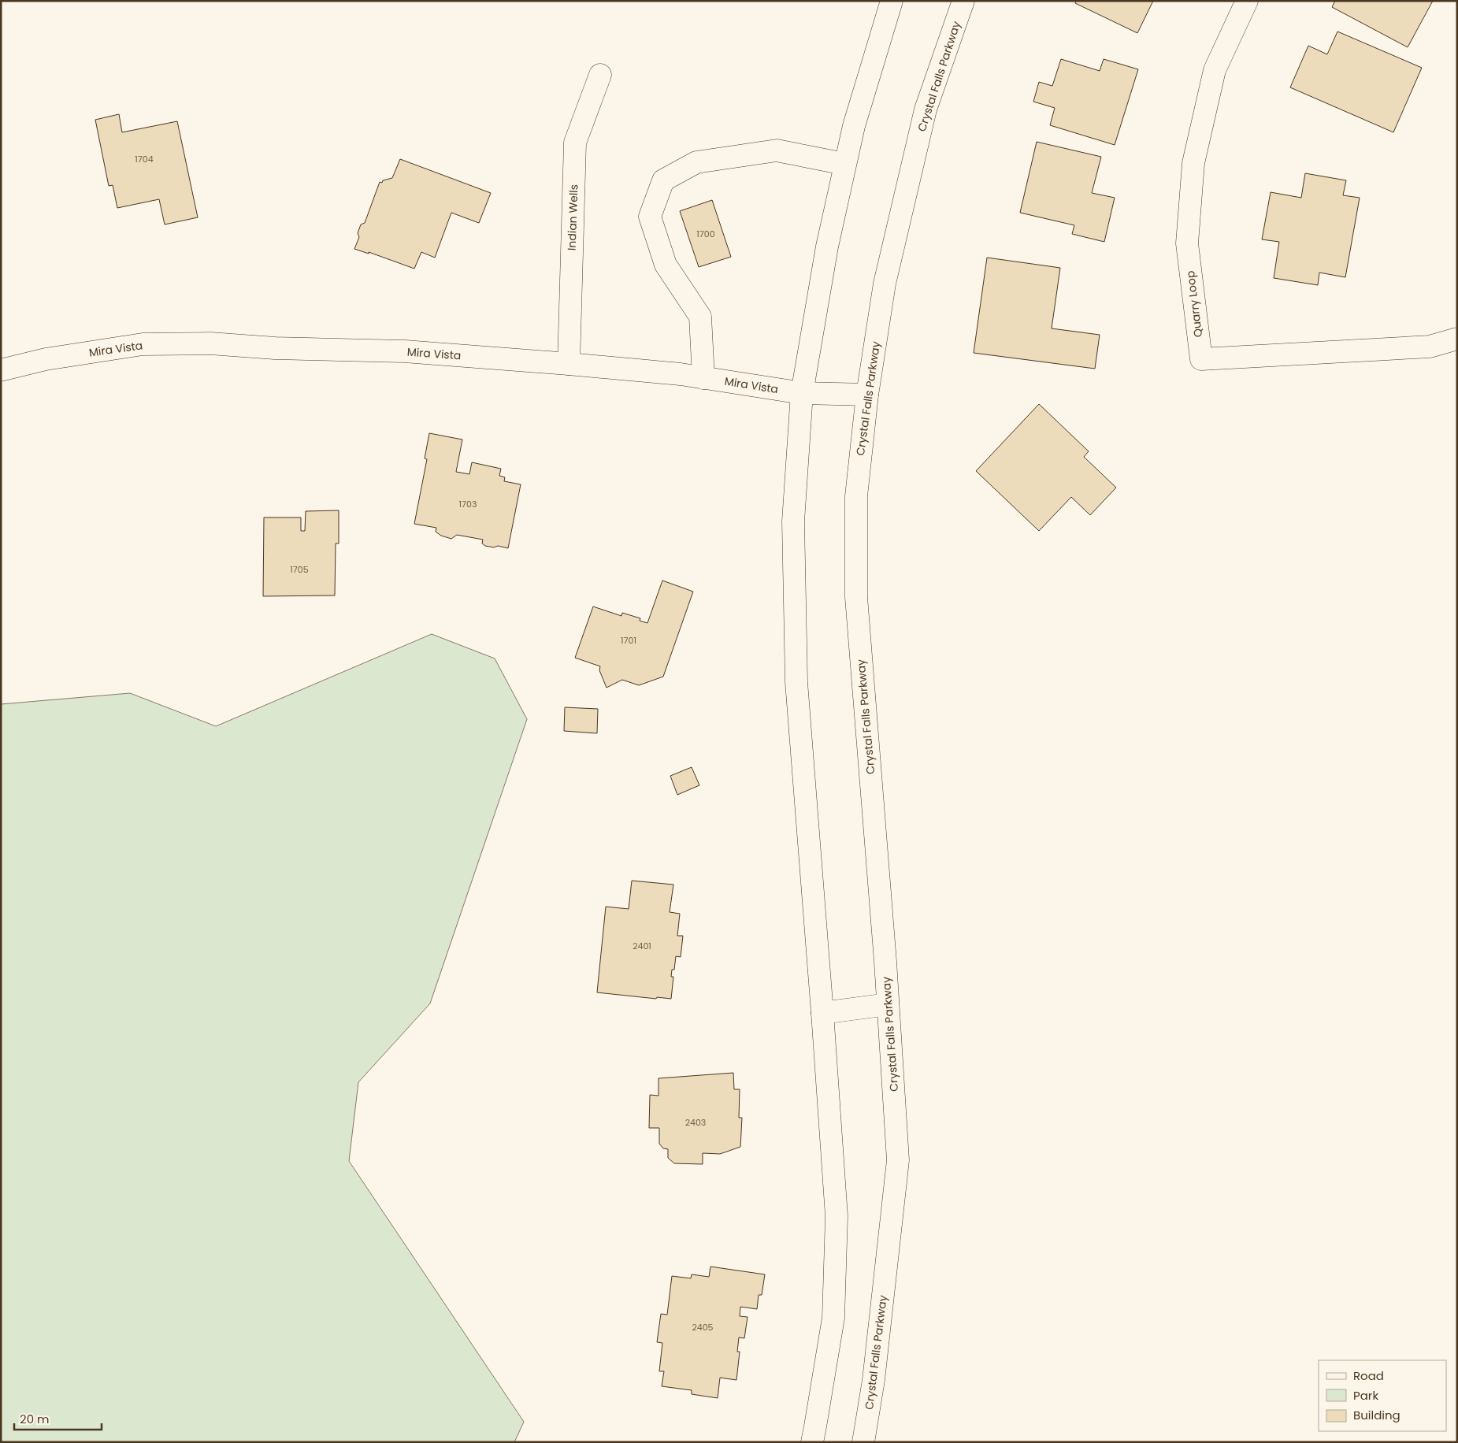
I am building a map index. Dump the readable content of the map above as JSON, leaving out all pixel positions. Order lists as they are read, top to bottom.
{
  "streets": {
    "street": [
      "Crystal Falls Parkway",
      "Indian Wells",
      "Quarry Loop",
      "Mira Vista"
    ]
  },
  "crossings": [
    ["Crystal Falls Parkway", "Mira Vista"],
    ["Indian Wells", "Mira Vista"]
  ],
  "house_numbers": [
    "1704",
    "1700",
    "1703",
    "1705",
    "1701",
    "2401",
    "2403",
    "2405"
  ],
  "legend": ["Road", "Park", "Building"],
  "scale_bar": "20 m"
}
